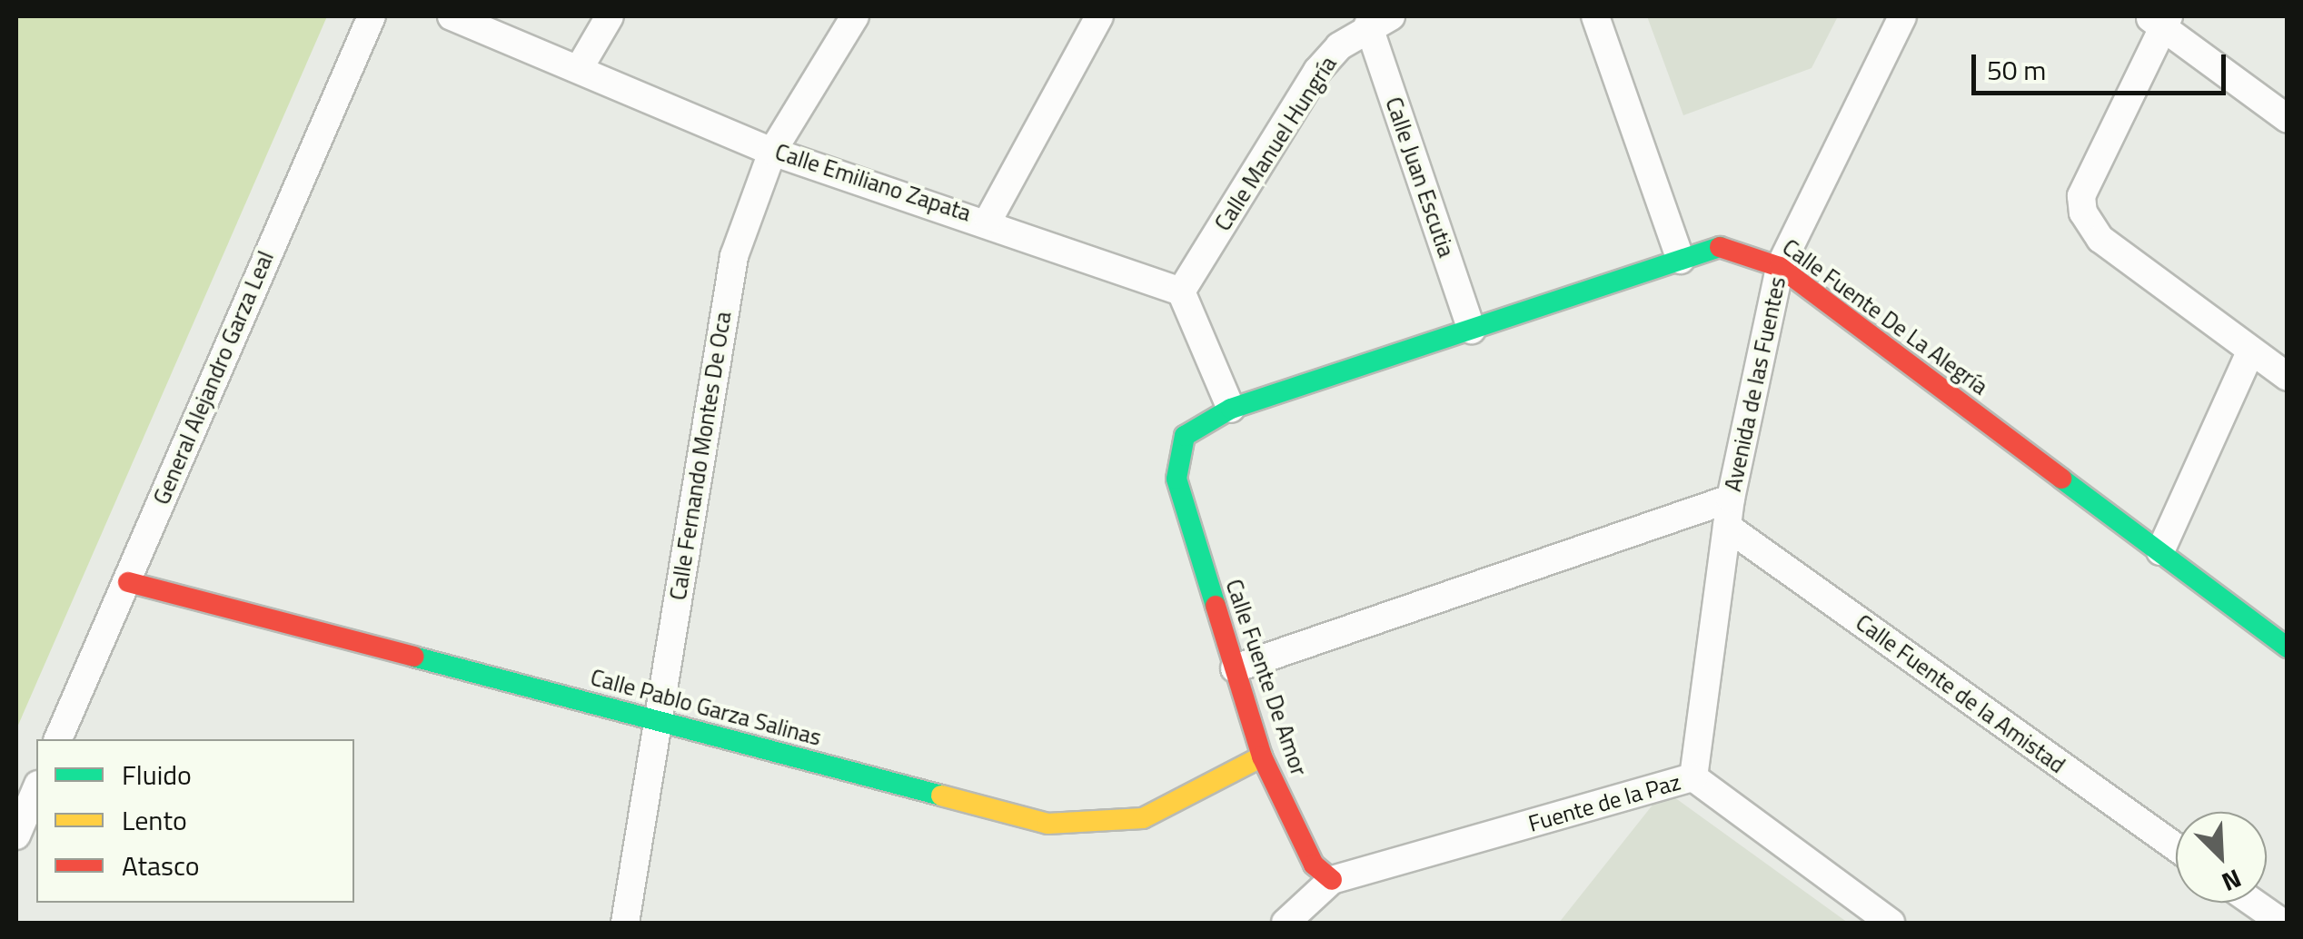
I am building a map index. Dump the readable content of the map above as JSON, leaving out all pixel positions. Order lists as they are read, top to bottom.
{
  "streets": {
    "street": [
      "Calle Manuel Hungría",
      "Calle Juan Escutia",
      "Calle Emiliano Zapata",
      "Calle Fuente De La Alegría",
      "General Alejandro Garza Leal",
      "Avenida de las Fuentes",
      "Calle Fernando Montes De Oca",
      "Calle Fuente De Amor",
      "Calle Fuente de la Amistad",
      "Calle Pablo Garza Salinas",
      "Fuente de la Paz"
    ]
  },
  "crossings": [
    ["Calle Manuel Hungría", "Calle Juan Escutia"],
    ["Calle Manuel Hungría", "Calle Emiliano Zapata"],
    ["Calle Juan Escutia", "Calle Fuente De La Alegría"],
    ["Calle Emiliano Zapata", "Calle Fernando Montes De Oca"],
    ["Calle Fuente De La Alegría", "Avenida de las Fuentes"],
    ["Calle Fuente De La Alegría", "Calle Fuente De Amor"],
    ["General Alejandro Garza Leal", "Calle Pablo Garza Salinas"],
    ["Avenida de las Fuentes", "Calle Fuente de la Amistad"],
    ["Avenida de las Fuentes", "Fuente de la Paz"],
    ["Calle Fernando Montes De Oca", "Calle Pablo Garza Salinas"],
    ["Calle Fuente De Amor", "Calle Pablo Garza Salinas"],
    ["Calle Fuente De Amor", "Fuente de la Paz"]
  ],
  "legend": ["Fluido", "Lento", "Atasco"],
  "scale_bar": "50 m",
  "north": "bottom right"
}
